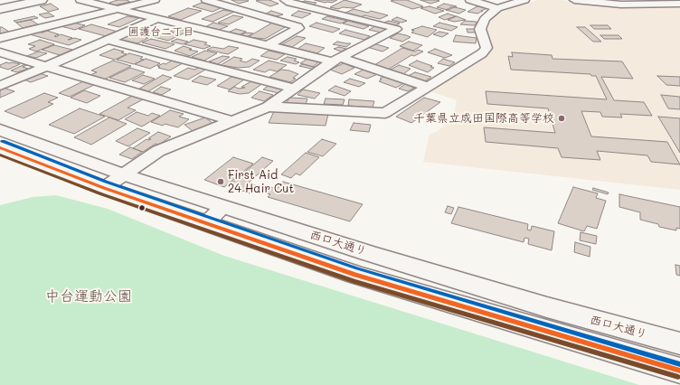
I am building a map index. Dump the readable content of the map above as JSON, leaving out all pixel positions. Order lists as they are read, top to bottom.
{
  "streets": {
    "street": ["西口大通り"]
  },
  "districts": ["囲護台二丁目"],
  "parks": ["中台運動公園"],
  "places": ["千葉県立成田国際高等学校", "First Aid 24 Hair Cut"]
}
